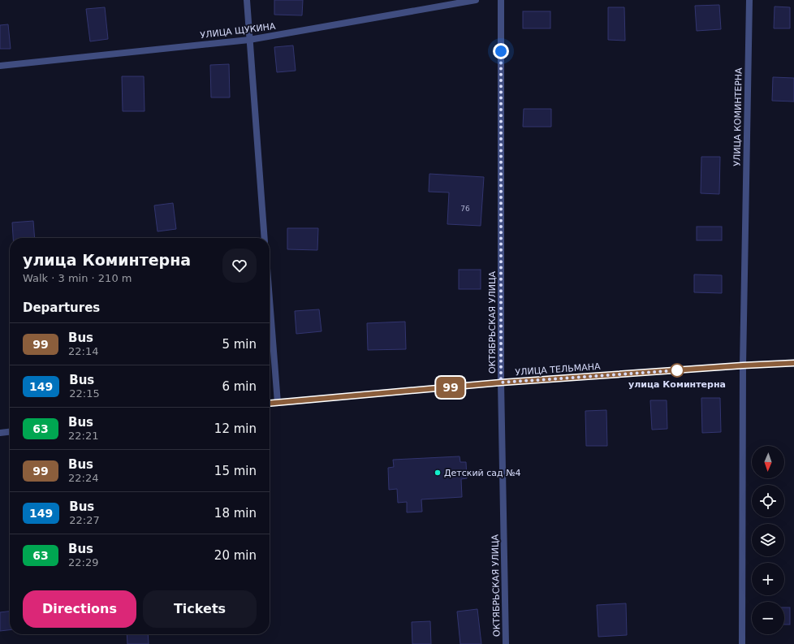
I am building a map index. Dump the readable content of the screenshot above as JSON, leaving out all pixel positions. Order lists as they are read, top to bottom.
{
  "streets": {
    "street": [
      "УЛИЦА ЩУКИНА",
      "УЛИЦА КОМИНТЕРНА",
      "ОКТЯБРЬСКАЯ УЛИЦА",
      "УЛИЦА ТЕЛЬМАНА"
    ]
  },
  "crossings": [
    ["УЛИЦА КОМИНТЕРНА", "УЛИЦА ТЕЛЬМАНА"],
    ["ОКТЯБРЬСКАЯ УЛИЦА", "УЛИЦА ТЕЛЬМАНА"]
  ],
  "places": ["улица Коминтерна", "Детский сад №4"],
  "lines": ["bus line 99"],
  "house_numbers": ["76"],
  "north": "bottom",
  "page": {
    "on_map": "99",
    "heading": [
      ["улица Коминтерна", "Walk · 3 min · 210 m"],
      "Departures"
    ],
    "list": [
      {
        "mark": "99",
        "name": "Bus",
        "note": "22:14",
        "value": "5 min"
      },
      {
        "mark": "149",
        "name": "Bus",
        "note": "22:15",
        "value": "6 min"
      },
      {
        "mark": "63",
        "name": "Bus",
        "note": "22:21",
        "value": "12 min"
      },
      {
        "mark": "99",
        "name": "Bus",
        "note": "22:24",
        "value": "15 min"
      },
      {
        "mark": "149",
        "name": "Bus",
        "note": "22:27",
        "value": "18 min"
      },
      {
        "mark": "63",
        "name": "Bus",
        "note": "22:29",
        "value": "20 min"
      }
    ],
    "map_buttons": ["+", "−"],
    "buttons": ["Directions", "Tickets"]
  }
}
